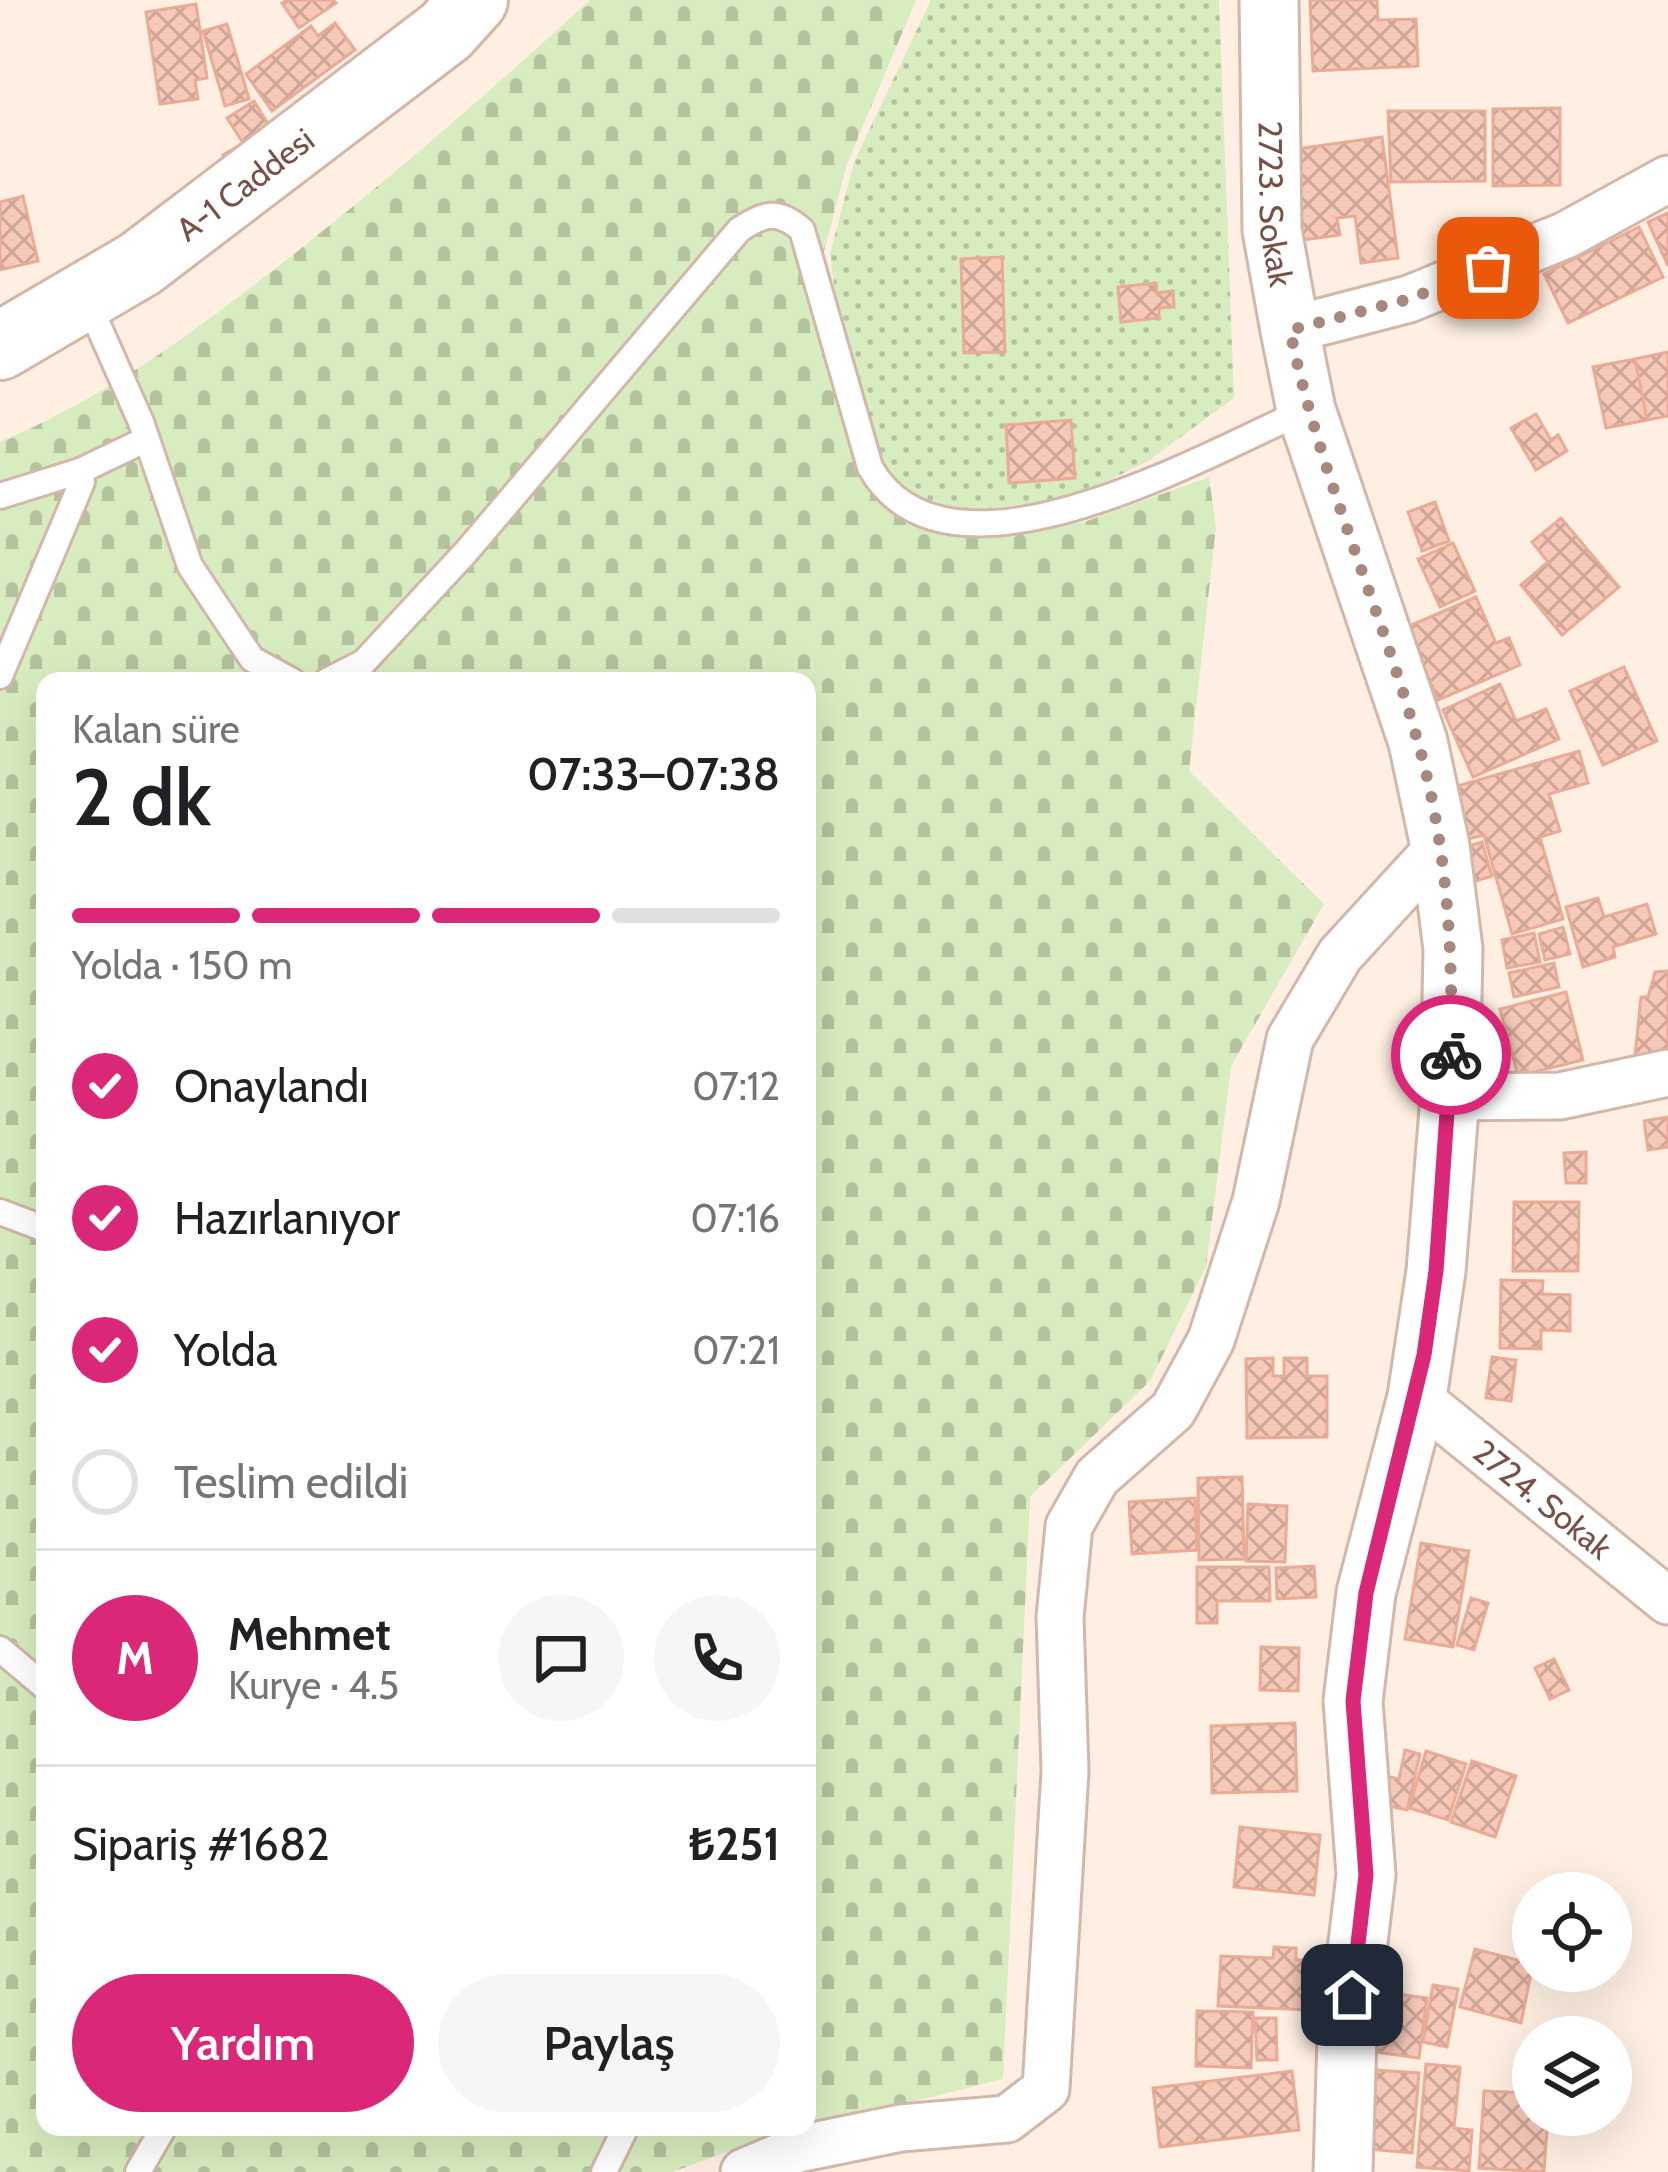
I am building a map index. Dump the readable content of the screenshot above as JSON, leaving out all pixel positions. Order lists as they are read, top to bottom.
{
  "streets": {
    "main road": ["A-1 Caddesi"],
    "street": ["2723. Sokak", "2724. Sokak"]
  },
  "crossings": [
    ["2723. Sokak", "2724. Sokak"]
  ],
  "page": {
    "heading": ["2 dk", "Kalan süre", "07:33–07:38"],
    "panel": [
      "Mehmet",
      "Kurye · 4.5",
      "Sipariş #1682",
      "₺251"
    ],
    "bar": "Yolda · 150 m",
    "list": [
      ["Onaylandı", "07:12"],
      ["Hazırlanıyor", "07:16"],
      ["Yolda", "07:21"],
      "Teslim edildi"
    ],
    "round": "M",
    "buttons": ["Yardım", "Paylaş"]
  }
}
